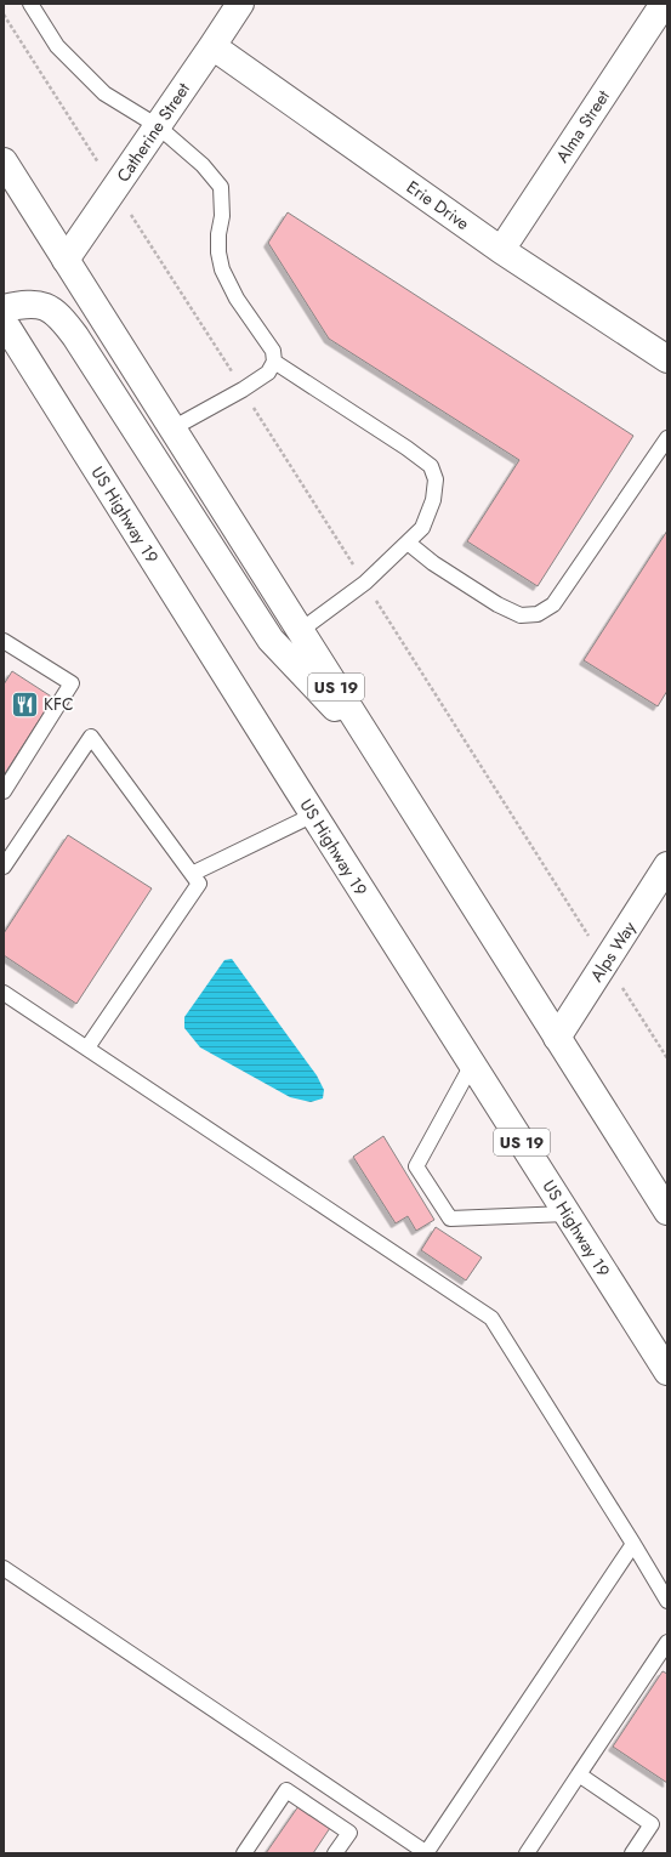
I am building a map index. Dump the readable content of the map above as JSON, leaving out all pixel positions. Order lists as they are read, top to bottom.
{
  "streets": {
    "main road": [
      "Alma Street",
      "Catherine Street",
      "Erie Drive",
      "US Highway 19",
      "US 19",
      "Alps Way"
    ]
  },
  "crossings": [
    ["Alma Street", "Erie Drive"],
    ["Catherine Street", "Erie Drive"],
    ["Catherine Street", "US 19"],
    ["US 19", "Alps Way"]
  ],
  "places": {
    "restaurant": ["KFC"]
  }
}
